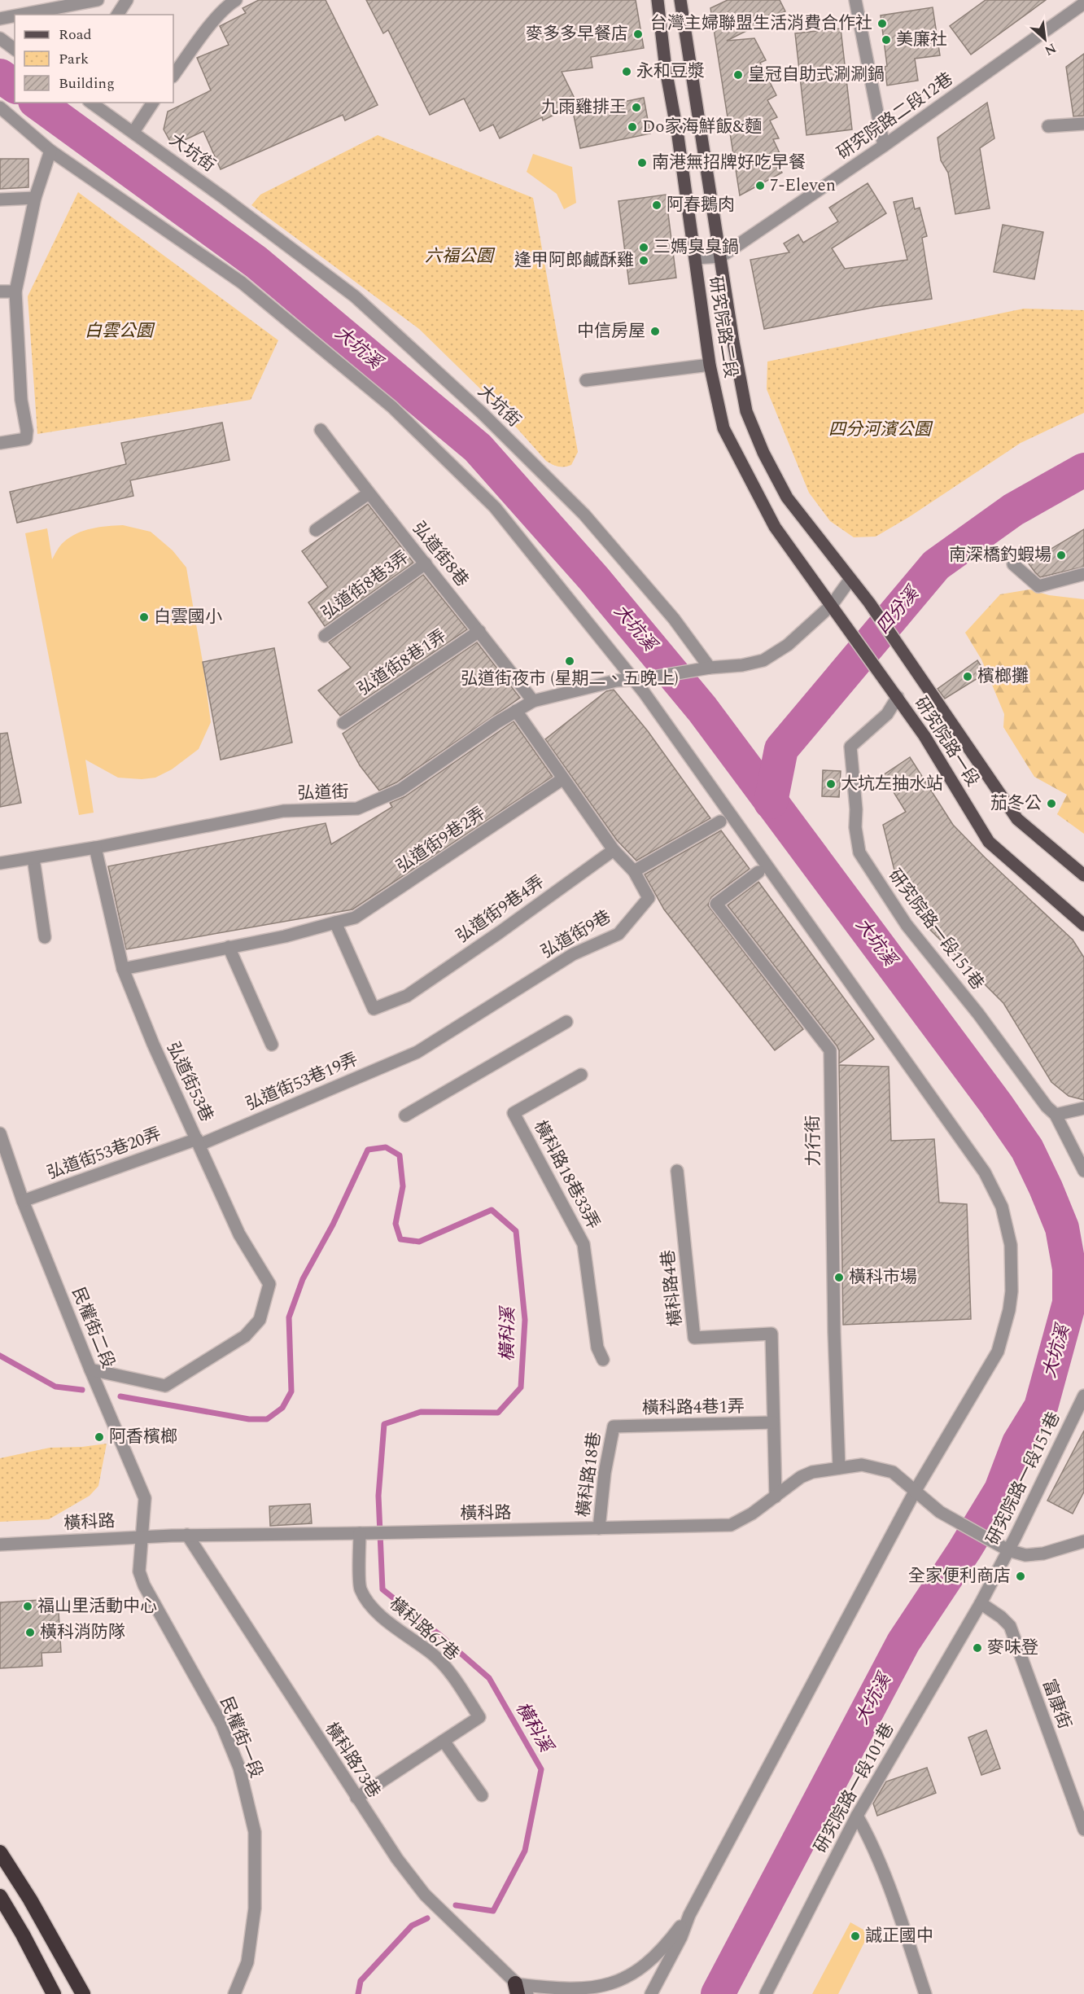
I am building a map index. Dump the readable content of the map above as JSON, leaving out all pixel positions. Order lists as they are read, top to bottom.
{
  "streets": {
    "main road": ["研究院路二段", "研究院路一段"],
    "street": [
      "研究院路二段12巷",
      "大坑街",
      "弘道街8巷",
      "弘道街8巷3弄",
      "弘道街8巷1弄",
      "弘道街",
      "弘道街9巷2弄",
      "弘道街9巷4弄",
      "研究院路一段151巷",
      "弘道街9巷",
      "弘道街53巷",
      "弘道街53巷19弄",
      "力行街",
      "弘道街53巷20弄",
      "橫科路18巷33弄",
      "橫科路4巷",
      "民權街二段",
      "橫科路4巷1弄",
      "橫科路18巷",
      "橫科路",
      "橫科路67巷",
      "富康街",
      "民權街一段",
      "橫科路73巷",
      "研究院路一段101巷"
    ]
  },
  "crossings": [
    ["研究院路二段12巷", "研究院路二段"],
    ["大坑街", "弘道街"],
    ["研究院路二段", "研究院路一段"],
    ["弘道街8巷", "弘道街8巷3弄"],
    ["弘道街8巷", "弘道街8巷1弄"],
    ["弘道街8巷", "弘道街"],
    ["研究院路一段", "研究院路一段151巷"],
    ["弘道街", "弘道街9巷"],
    ["弘道街", "弘道街53巷"],
    ["弘道街9巷2弄", "弘道街9巷4弄"],
    ["弘道街9巷2弄", "弘道街9巷"],
    ["弘道街9巷2弄", "弘道街53巷"],
    ["弘道街9巷4弄", "弘道街9巷"],
    ["研究院路一段151巷", "橫科路"],
    ["研究院路一段151巷", "富康街"],
    ["研究院路一段151巷", "研究院路一段101巷"],
    ["弘道街9巷", "弘道街53巷19弄"],
    ["弘道街53巷", "弘道街53巷19弄"],
    ["弘道街53巷", "弘道街53巷20弄"],
    ["弘道街53巷", "民權街二段"],
    ["弘道街53巷19弄", "弘道街53巷20弄"],
    ["力行街", "橫科路"],
    ["弘道街53巷20弄", "民權街二段"],
    ["橫科路4巷", "橫科路4巷1弄"],
    ["橫科路4巷", "橫科路"],
    ["民權街二段", "橫科路"],
    ["民權街二段", "民權街一段"],
    ["橫科路4巷1弄", "橫科路18巷"],
    ["橫科路18巷", "橫科路"],
    ["橫科路", "橫科路67巷"],
    ["橫科路", "民權街一段"],
    ["橫科路", "橫科路73巷"],
    ["橫科路67巷", "橫科路73巷"],
    ["富康街", "研究院路一段101巷"]
  ],
  "water": ["大坑溪", "四分溪", "橫科溪"],
  "parks": ["六福公園", "白雲公園", "四分河濱公園"],
  "places": [
    "台灣主婦聯盟生活消費合作社",
    "麥多多早餐店",
    "美廉社",
    "永和豆漿",
    "皇冠自助式涮涮鍋",
    "九雨雞排王",
    "Do家海鮮飯&麵",
    "南港無招牌好吃早餐",
    "7-Eleven",
    "阿春鵝肉",
    "三媽臭臭鍋",
    "逢甲阿郎鹹酥雞",
    "中信房屋",
    "南深橋釣蝦場",
    "白雲國小",
    "弘道街夜市 (星期二、五晚上)",
    "檳榔攤",
    "大坑左抽水站",
    "茄冬公",
    "橫科市場",
    "阿香檳榔",
    "全家便利商店",
    "福山里活動中心",
    "橫科消防隊",
    "麥味登",
    "誠正國中"
  ],
  "legend": ["Road", "Park", "Building"],
  "north": "bottom right"
}
